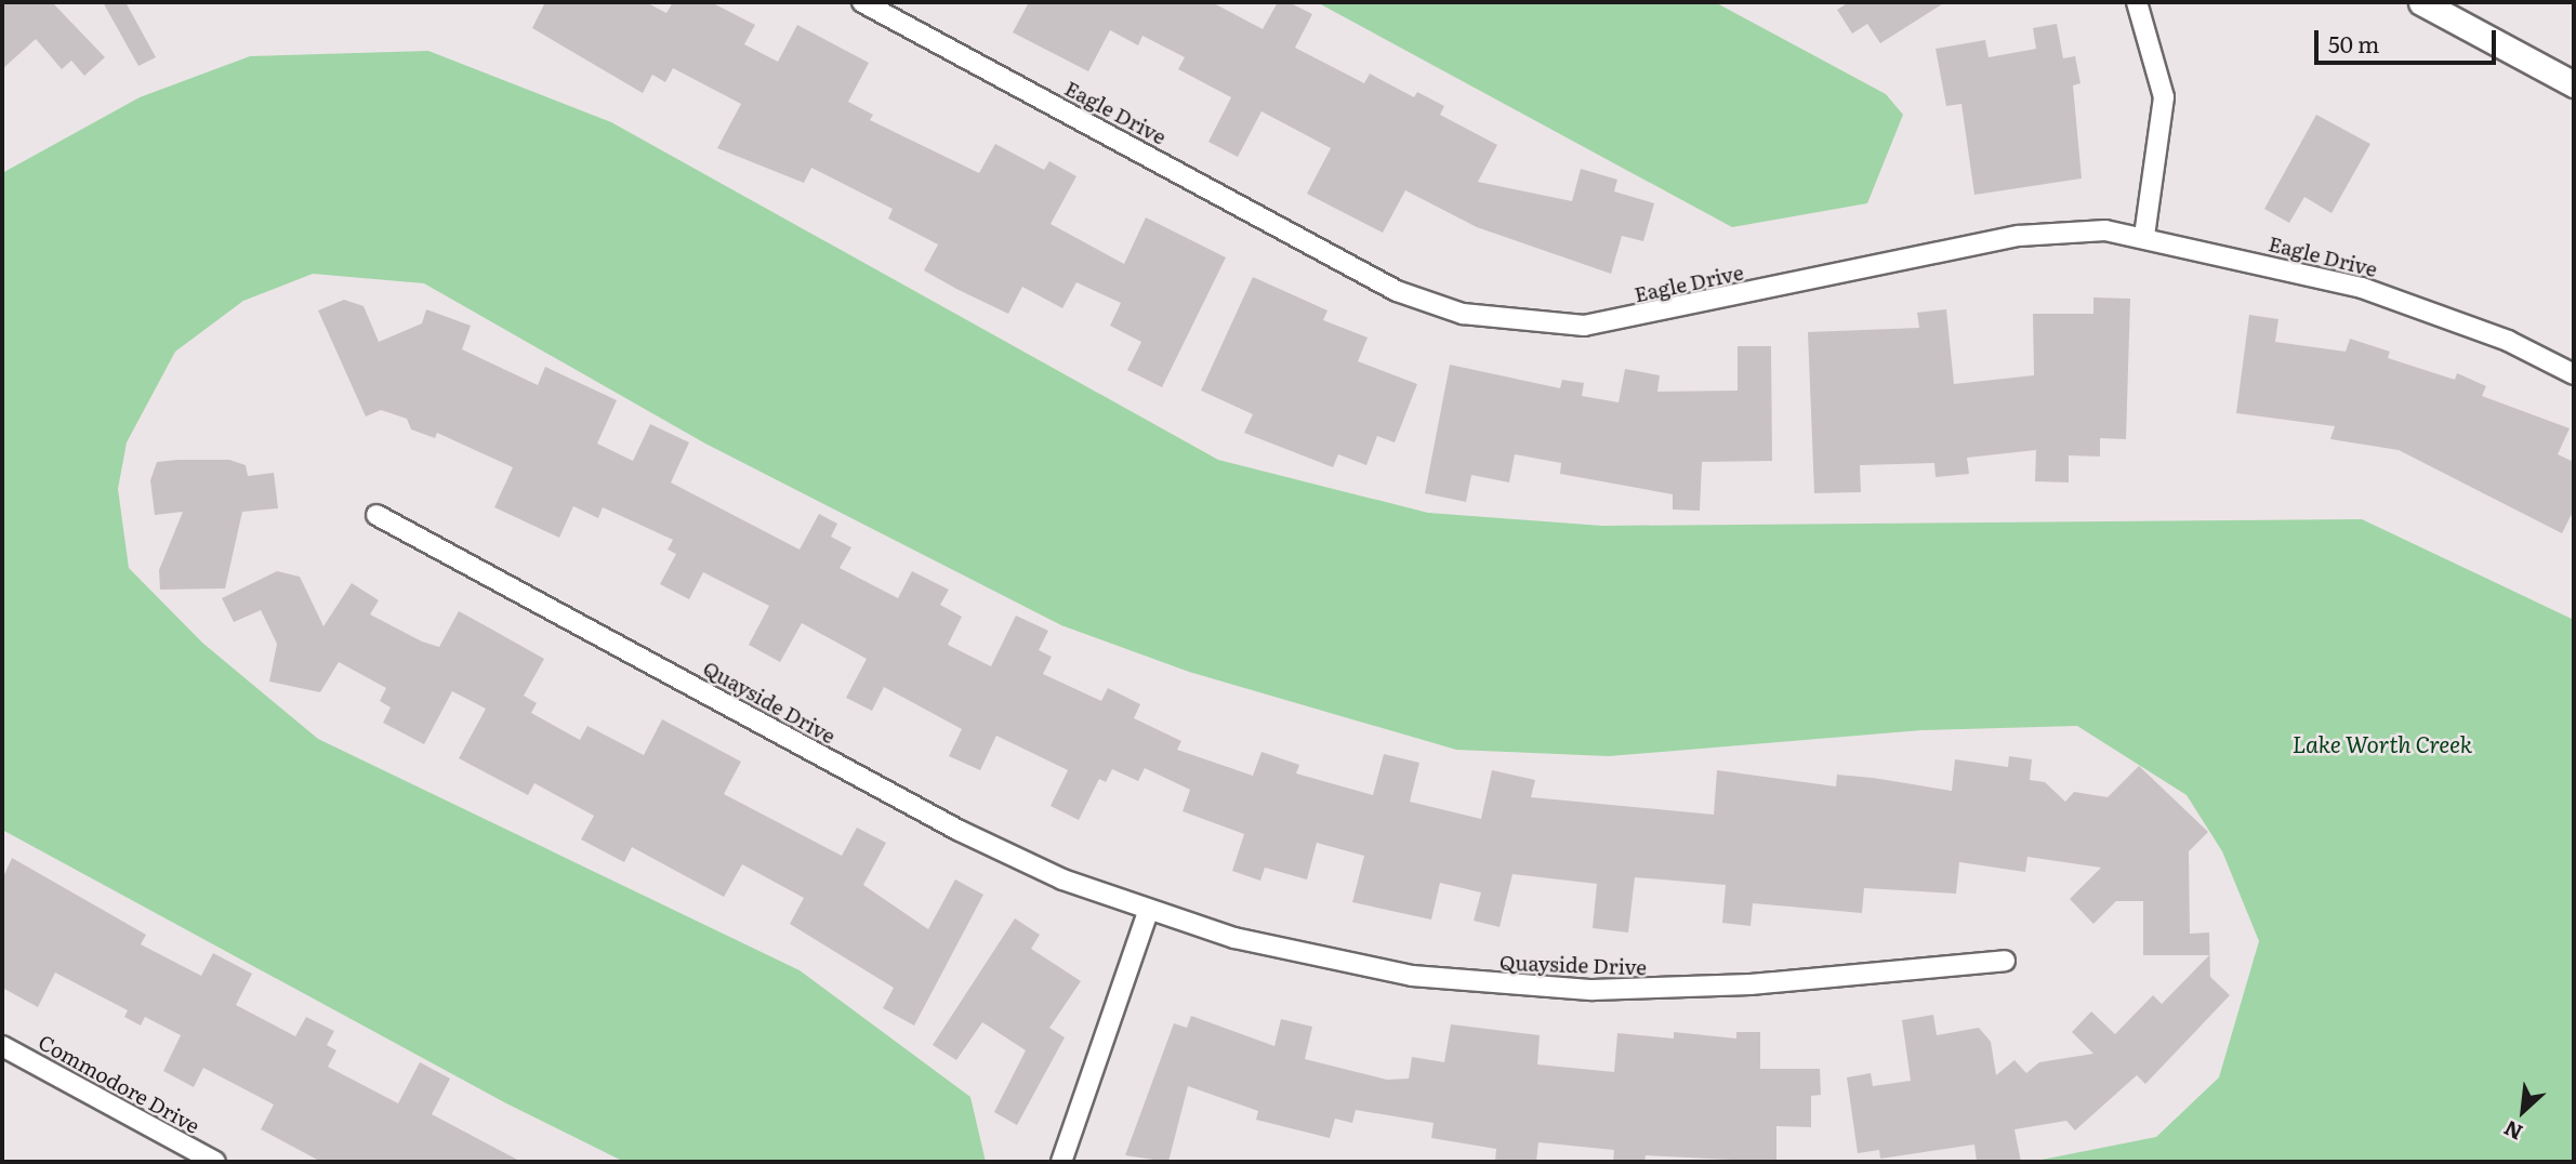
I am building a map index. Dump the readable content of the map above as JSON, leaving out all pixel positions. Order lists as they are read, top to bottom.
{
  "streets": {
    "street": ["Eagle Drive", "Quayside Drive", "Commodore Drive"]
  },
  "water": ["Lake Worth Creek"],
  "scale_bar": "50 m",
  "north": "bottom left"
}
